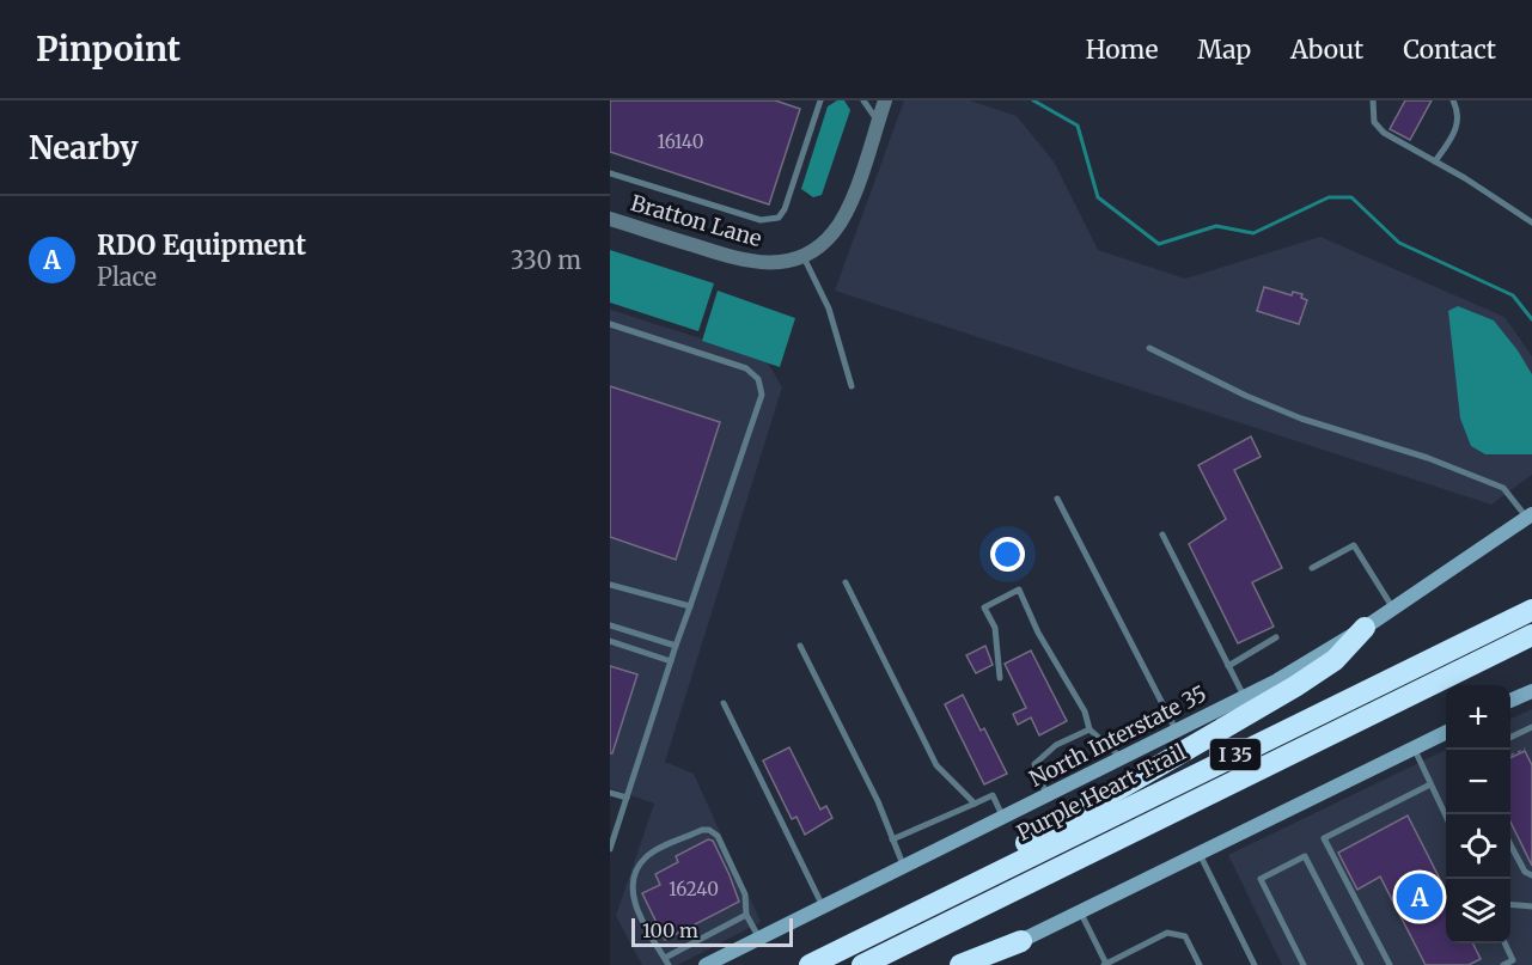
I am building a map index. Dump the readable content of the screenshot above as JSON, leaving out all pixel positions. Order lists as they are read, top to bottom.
{
  "streets": {
    "highway": ["I 35", "Purple Heart Trail"],
    "main road": ["North Interstate 35"],
    "street": ["Bratton Lane"]
  },
  "house_numbers": ["16140", "16240"],
  "scale_bar": "100 m",
  "page": {
    "header": "Pinpoint",
    "nav": [
      "Home",
      "Map",
      "About",
      "Contact"
    ],
    "heading": "Nearby",
    "list": [
      {
        "mark": "A",
        "name": "RDO Equipment",
        "note": "Place",
        "value": "330 m"
      }
    ],
    "map_buttons": ["+", "−"],
    "pins": "A",
    "scale": "100 m"
  }
}
